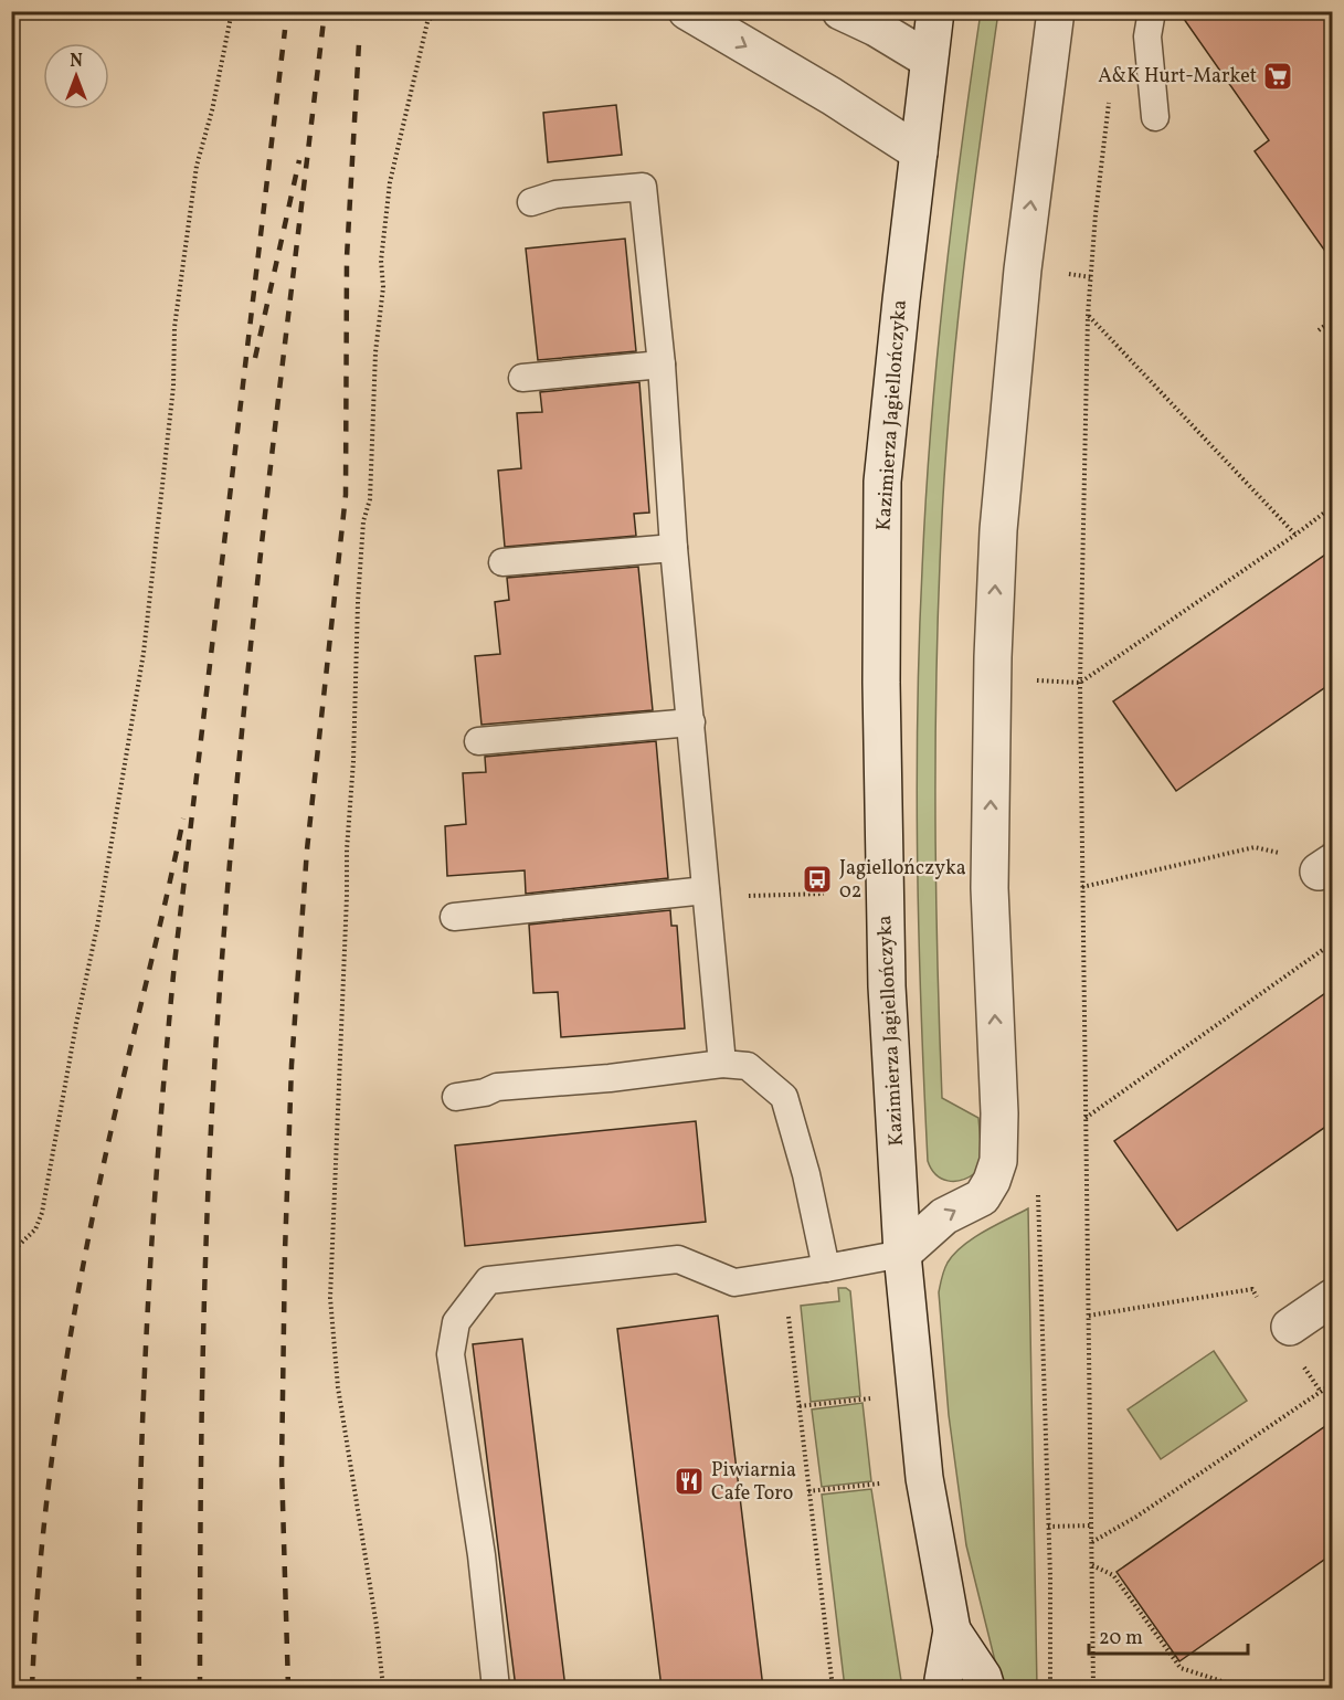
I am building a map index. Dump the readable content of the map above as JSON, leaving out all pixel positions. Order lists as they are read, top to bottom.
{
  "streets": {
    "main road": ["Kazimierza Jagiellończyka"]
  },
  "places": {
    "supermarket": ["A&K Hurt-Market"],
    "bus stop": ["Jagiellończyka 02"],
    "restaurant": ["Piwiarnia Cafe Toro"]
  },
  "scale_bar": "20 m",
  "north": "top"
}
